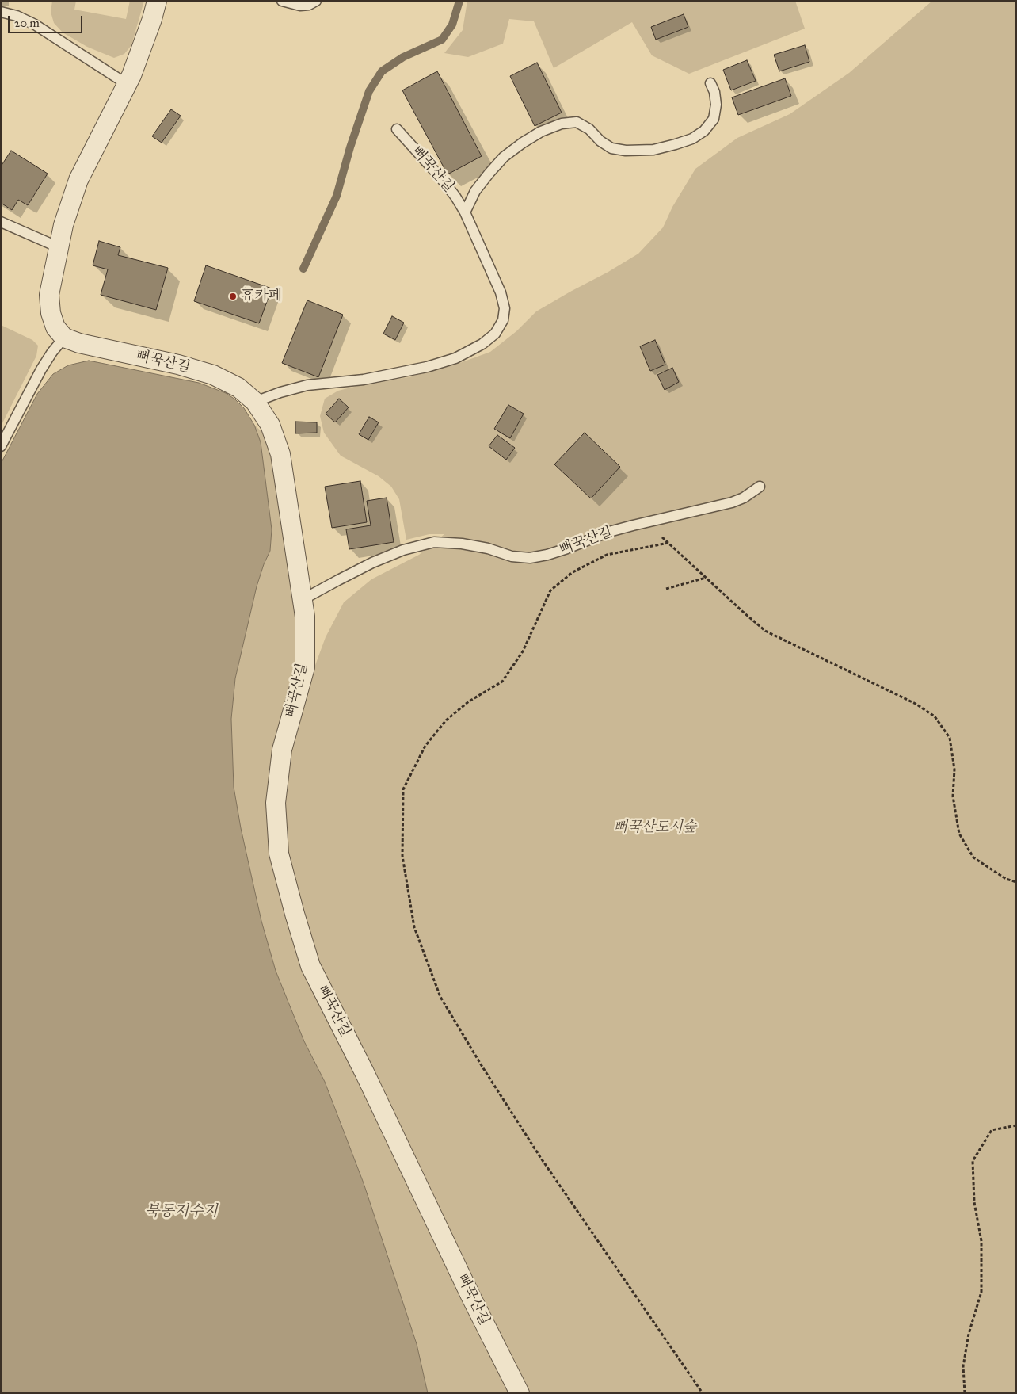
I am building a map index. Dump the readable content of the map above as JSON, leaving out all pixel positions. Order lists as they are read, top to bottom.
{
  "streets": {
    "street": ["뻐꾹산길"]
  },
  "water": ["북동저수지"],
  "parks": ["뻐꾹산도시숲"],
  "places": ["휴카페"],
  "scale_bar": "20 m"
}
